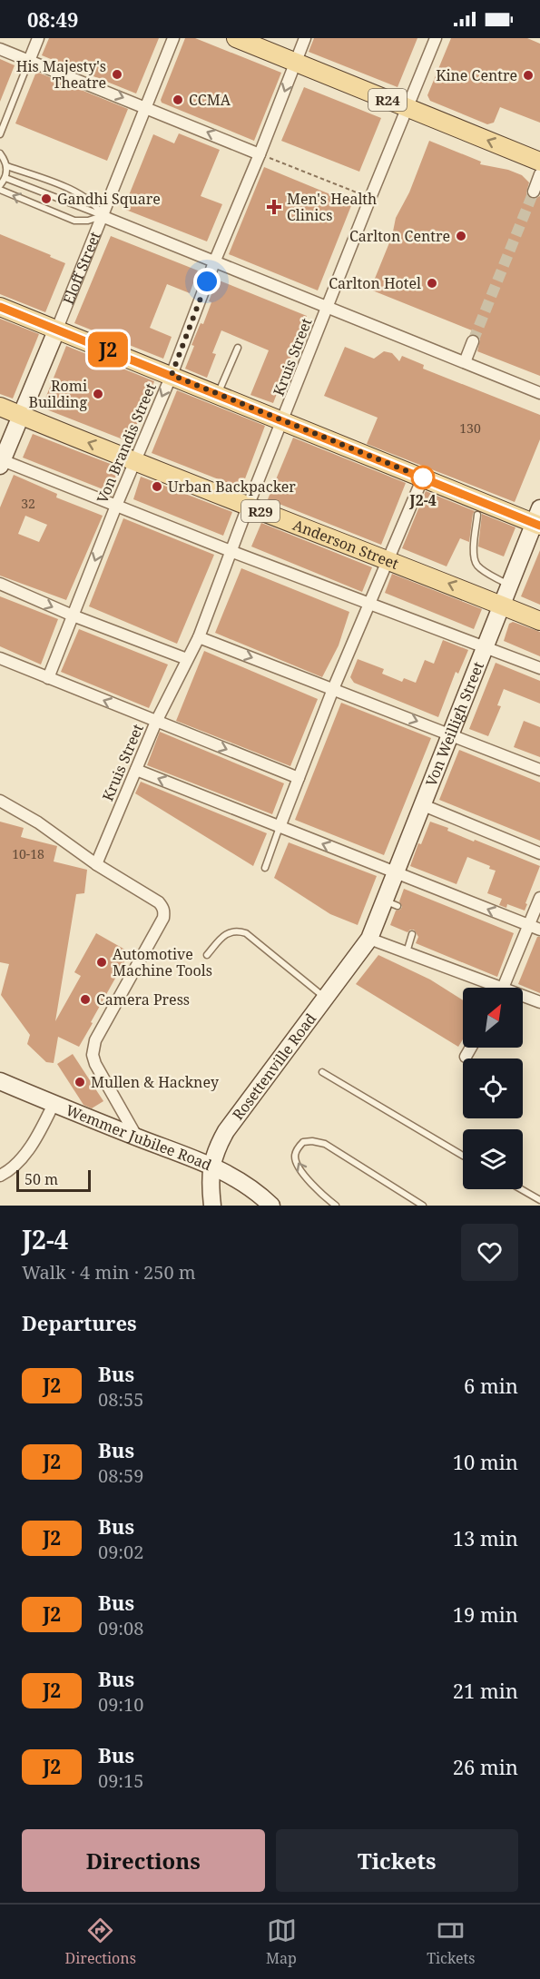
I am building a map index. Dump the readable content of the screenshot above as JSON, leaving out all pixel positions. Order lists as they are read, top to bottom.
{
  "streets": {
    "main road": [
      "R24",
      "Eloff Street",
      "R29",
      "Anderson Street",
      "Von Weilligh Street",
      "Rosettenville Road",
      "Wemmer Jubilee Road"
    ],
    "street": ["Kruis Street", "Von Brandis Street"]
  },
  "crossings": [
    ["R24", "Kruis Street"],
    ["R24", "Von Brandis Street"],
    ["Eloff Street", "Anderson Street"],
    ["Kruis Street", "Anderson Street"],
    ["Von Brandis Street", "Anderson Street"],
    ["Anderson Street", "Von Weilligh Street"],
    ["Von Weilligh Street", "Rosettenville Road"],
    ["Rosettenville Road", "Wemmer Jubilee Road"]
  ],
  "one_way": ["Von Brandis Street"],
  "places": {
    "other": [
      "His Majesty's Theatre",
      "Kine Centre",
      "CCMA",
      "Gandhi Square",
      "Carlton Centre",
      "Carlton Hotel",
      "Romi Building",
      "J2-4",
      "Urban Backpacker",
      "Automotive Machine Tools",
      "Camera Press",
      "Mullen & Hackney"
    ],
    "health": ["Men's Health Clinics"]
  },
  "lines": ["bus line J2"],
  "house_numbers": ["130", "32", "10-18"],
  "scale_bar": "50 m",
  "north": "top right",
  "page": {
    "status": "08:49",
    "on_map": "J2",
    "scale": "50 m",
    "heading": [
      ["J2-4", "Walk · 4 min · 250 m"],
      "Departures"
    ],
    "list": [
      {
        "mark": "J2",
        "name": "Bus",
        "note": "08:55",
        "value": "6 min"
      },
      {
        "mark": "J2",
        "name": "Bus",
        "note": "08:59",
        "value": "10 min"
      },
      {
        "mark": "J2",
        "name": "Bus",
        "note": "09:02",
        "value": "13 min"
      },
      {
        "mark": "J2",
        "name": "Bus",
        "note": "09:08",
        "value": "19 min"
      },
      {
        "mark": "J2",
        "name": "Bus",
        "note": "09:10",
        "value": "21 min"
      },
      {
        "mark": "J2",
        "name": "Bus",
        "note": "09:15",
        "value": "26 min"
      }
    ],
    "buttons": ["Directions", "Tickets"],
    "tabs": ["Directions", "Map", "Tickets"]
  }
}
